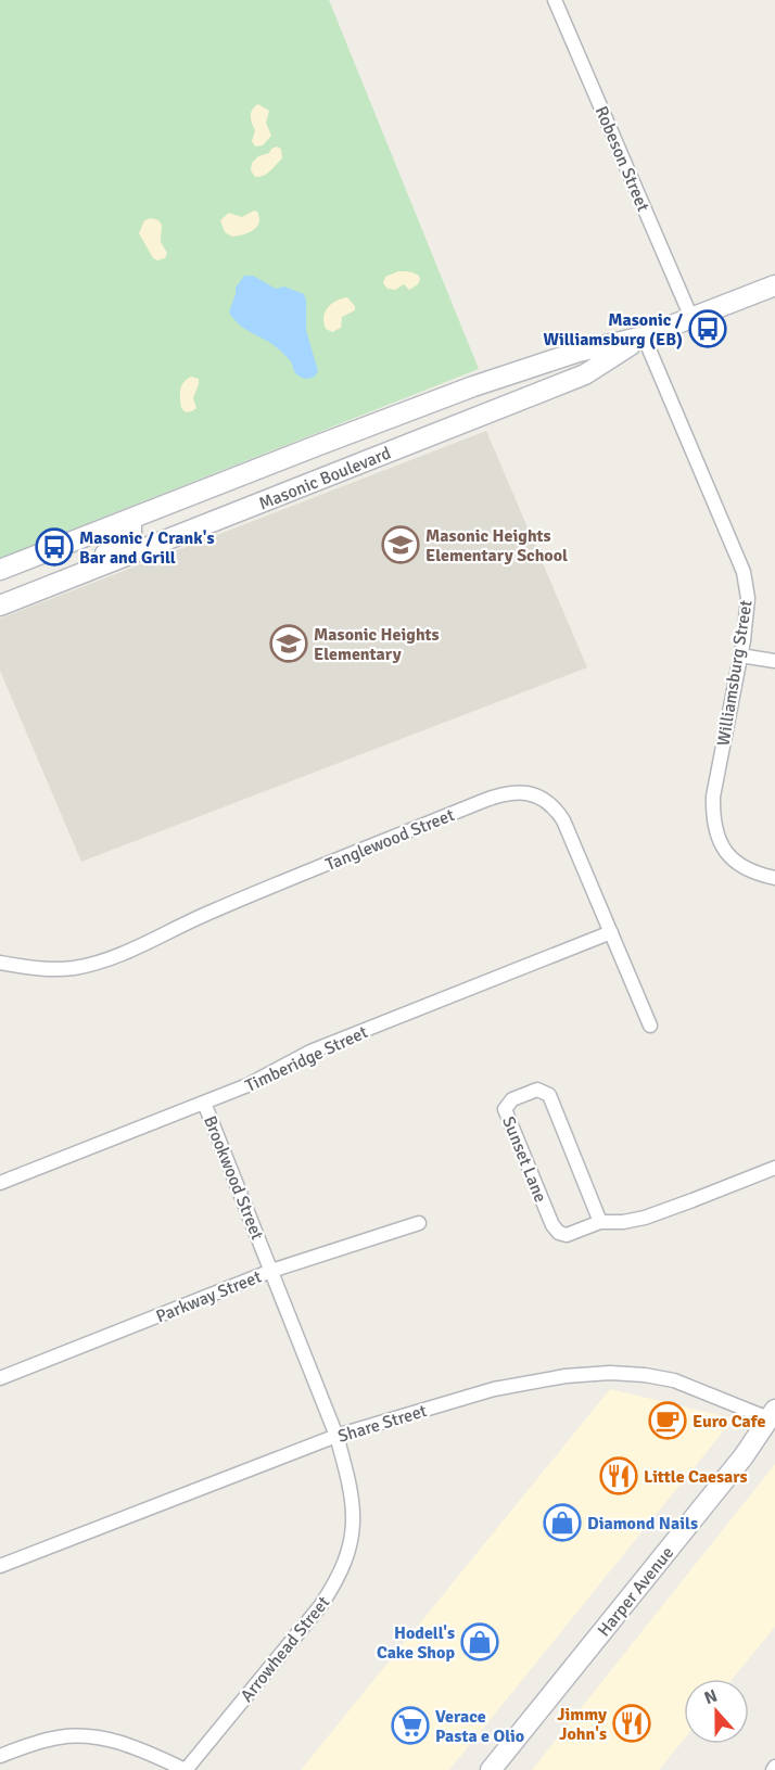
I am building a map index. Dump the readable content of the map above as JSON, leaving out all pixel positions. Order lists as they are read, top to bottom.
{
  "streets": {
    "main road": ["Masonic Boulevard", "Harper Avenue"],
    "street": [
      "Robeson Street",
      "Williamsburg Street",
      "Tanglewood Street",
      "Timberidge Street",
      "Sunset Lane",
      "Brookwood Street",
      "Parkway Street",
      "Share Street",
      "Arrowhead Street"
    ]
  },
  "crossings": [
    ["Robeson Street", "Masonic Boulevard"],
    ["Masonic Boulevard", "Williamsburg Street"],
    ["Tanglewood Street", "Timberidge Street"],
    ["Timberidge Street", "Brookwood Street"],
    ["Brookwood Street", "Parkway Street"],
    ["Brookwood Street", "Share Street"],
    ["Brookwood Street", "Arrowhead Street"],
    ["Share Street", "Harper Avenue"],
    ["Share Street", "Arrowhead Street"]
  ],
  "places": {
    "bus stop": ["Masonic / Williamsburg (EB)", "Masonic / Crank's Bar and Grill"],
    "school or university": ["Masonic Heights Elementary School", "Masonic Heights Elementary"],
    "cafe": ["Euro Cafe"],
    "restaurant": ["Little Caesars", "Jimmy John's"],
    "shop": ["Diamond Nails", "Hodell's Cake Shop"],
    "supermarket": ["Verace Pasta e Olio"]
  },
  "north": "top"
}
